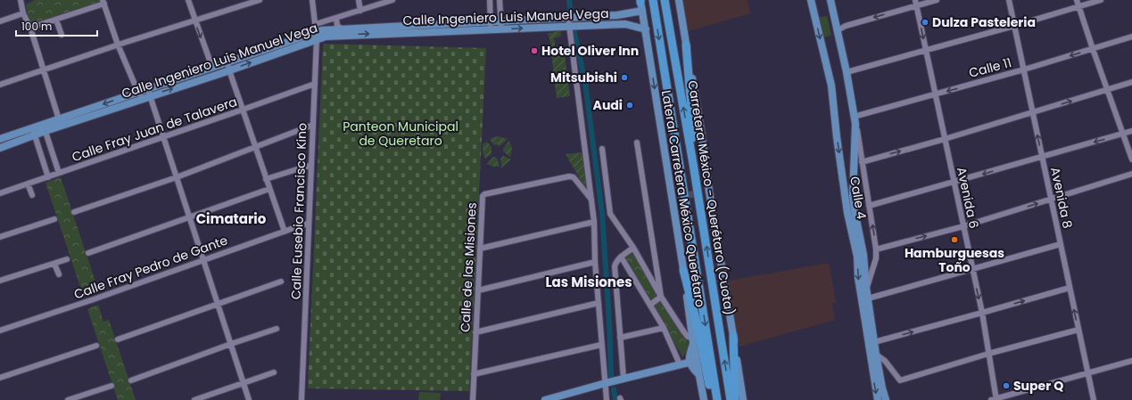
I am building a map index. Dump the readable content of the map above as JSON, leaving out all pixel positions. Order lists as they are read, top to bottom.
{
  "streets": {
    "highway": ["Carretera México - Querétaro (Cuota)"],
    "main road": ["Calle Ingeniero Luis Manuel Vega", "Calle 4", "Lateral Carretera México Querétaro"],
    "street": [
      "Calle 11",
      "Calle Fray Juan de Talavera",
      "Avenida 6",
      "Avenida 8",
      "Calle Eusebio Francisco Kino",
      "Calle Fray Pedro de Gante",
      "Calle de las Misiones"
    ]
  },
  "crossings": [
    ["Calle Ingeniero Luis Manuel Vega", "Lateral Carretera México Querétaro"],
    ["Calle Ingeniero Luis Manuel Vega", "Calle Eusebio Francisco Kino"],
    ["Calle 11", "Calle 4"],
    ["Calle 11", "Avenida 6"],
    ["Calle 11", "Avenida 8"],
    ["Calle Fray Juan de Talavera", "Calle Eusebio Francisco Kino"],
    ["Calle Eusebio Francisco Kino", "Calle Fray Pedro de Gante"]
  ],
  "districts": ["Cimatario", "Las Misiones"],
  "parks": ["Panteon Municipal de Queretaro"],
  "places": [
    "Dulza Pasteleria",
    "Hotel Oliver Inn",
    "Mitsubishi",
    "Audi",
    "Hamburguesas Toño",
    "Super Q"
  ],
  "scale_bar": "100 m"
}
